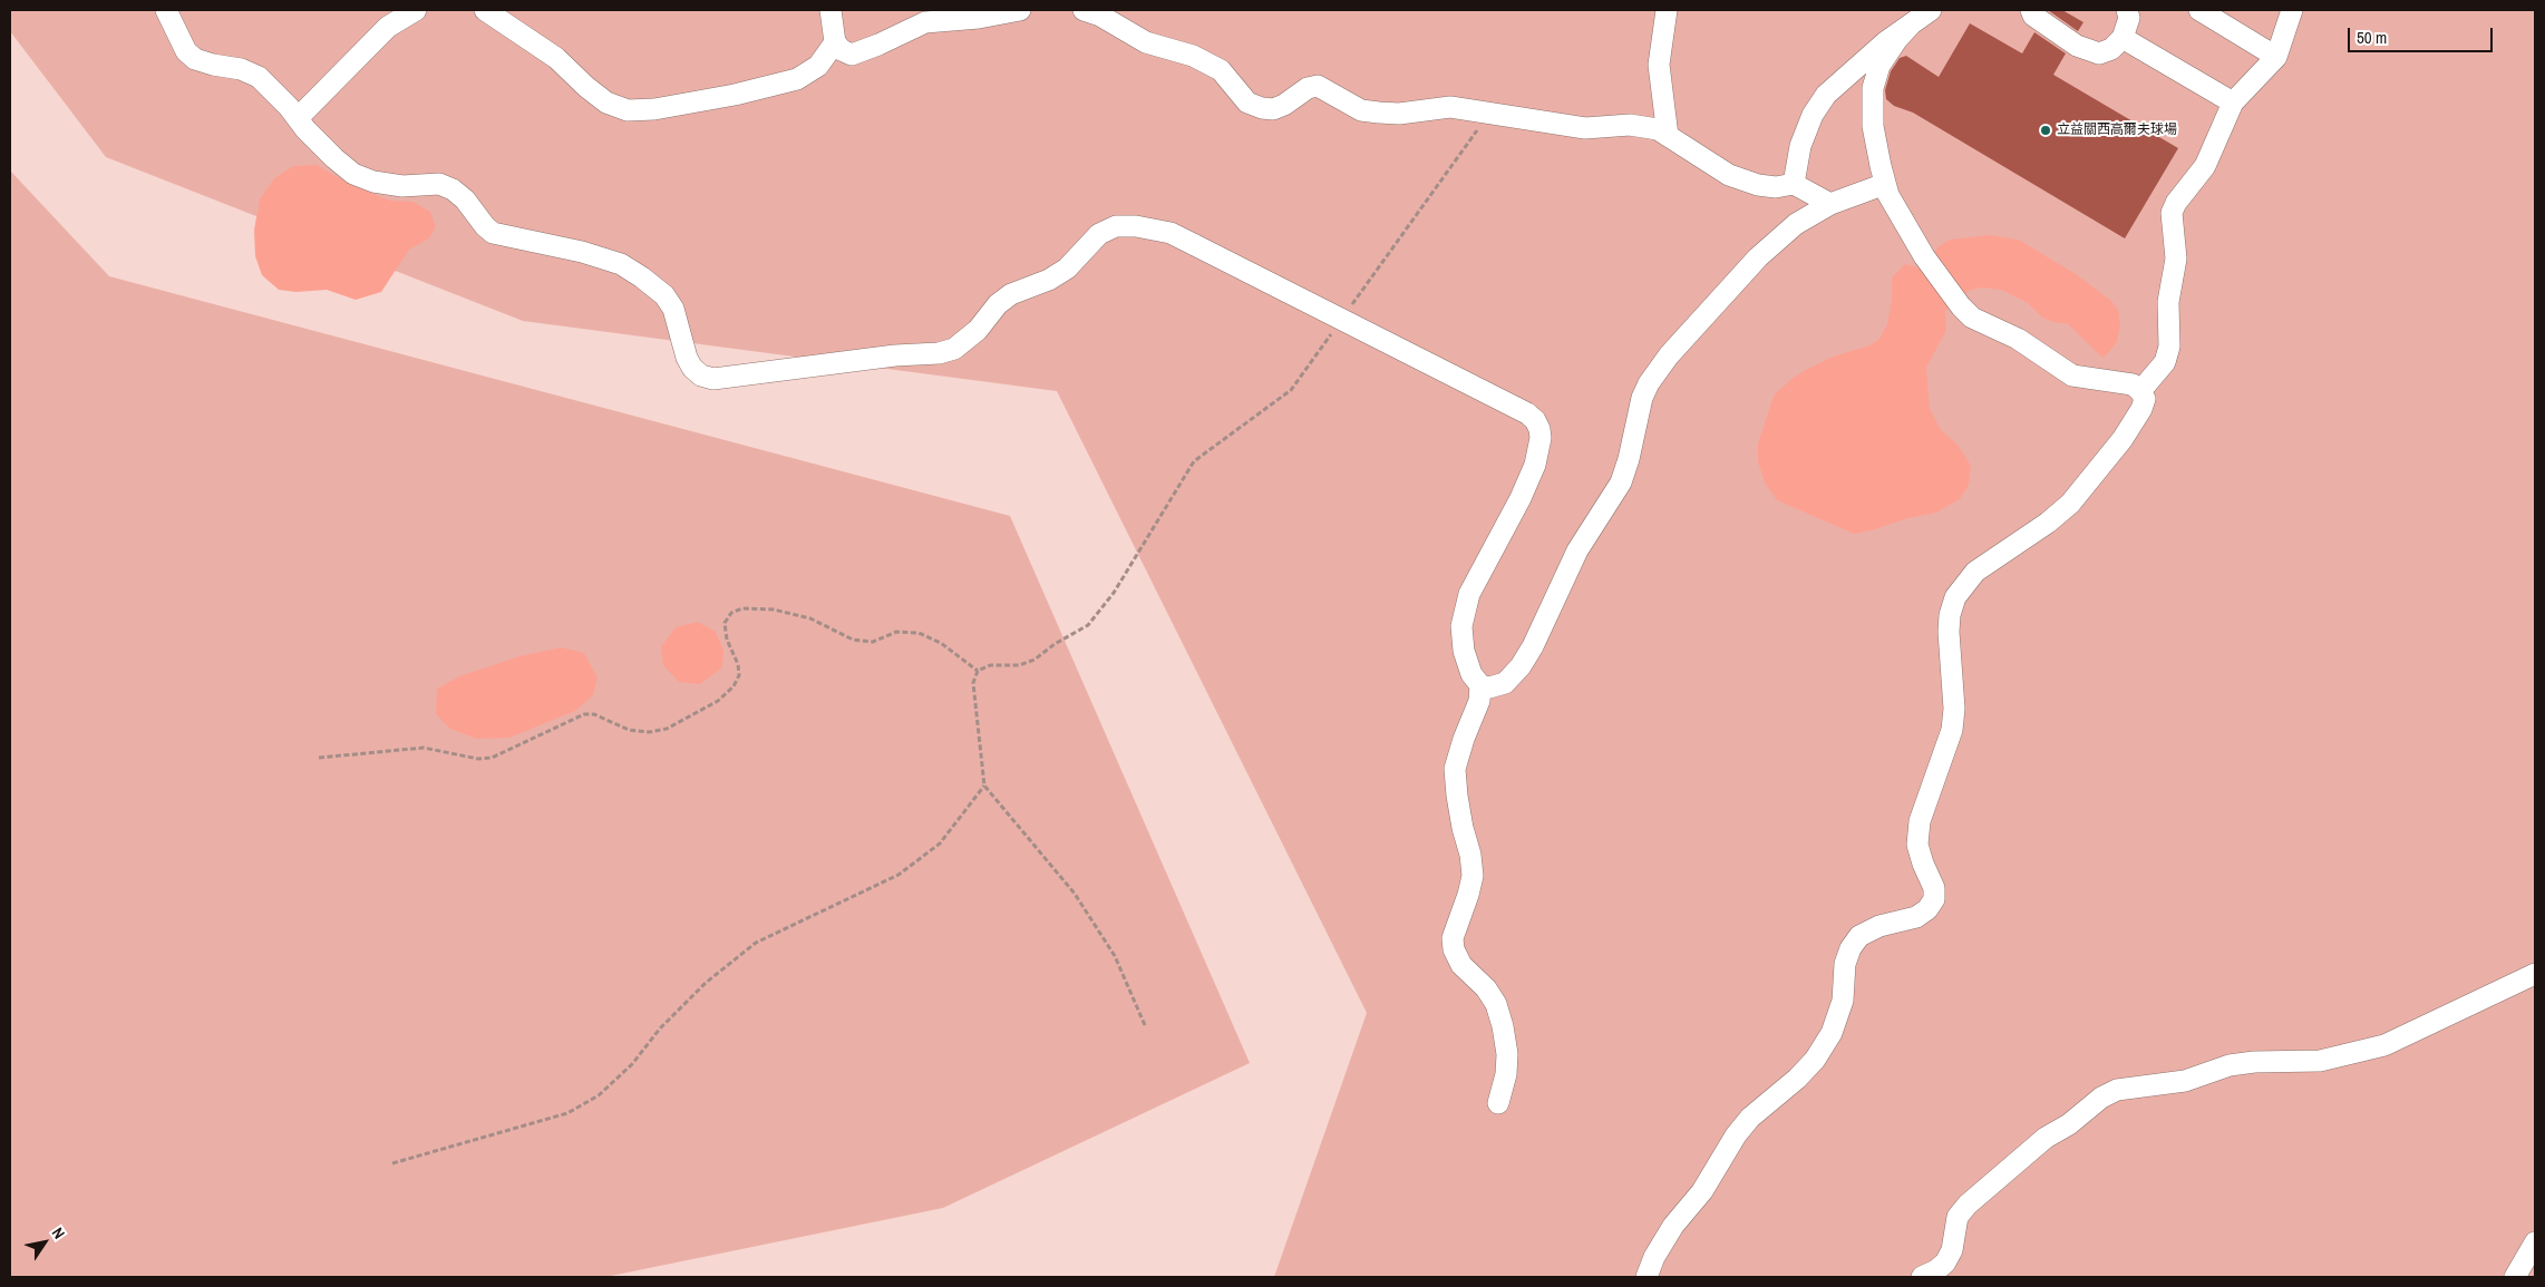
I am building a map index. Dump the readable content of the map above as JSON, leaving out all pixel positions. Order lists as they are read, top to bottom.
{
  "places": ["立益關西高爾夫球場"],
  "scale_bar": "50 m",
  "north": "top right"
}
